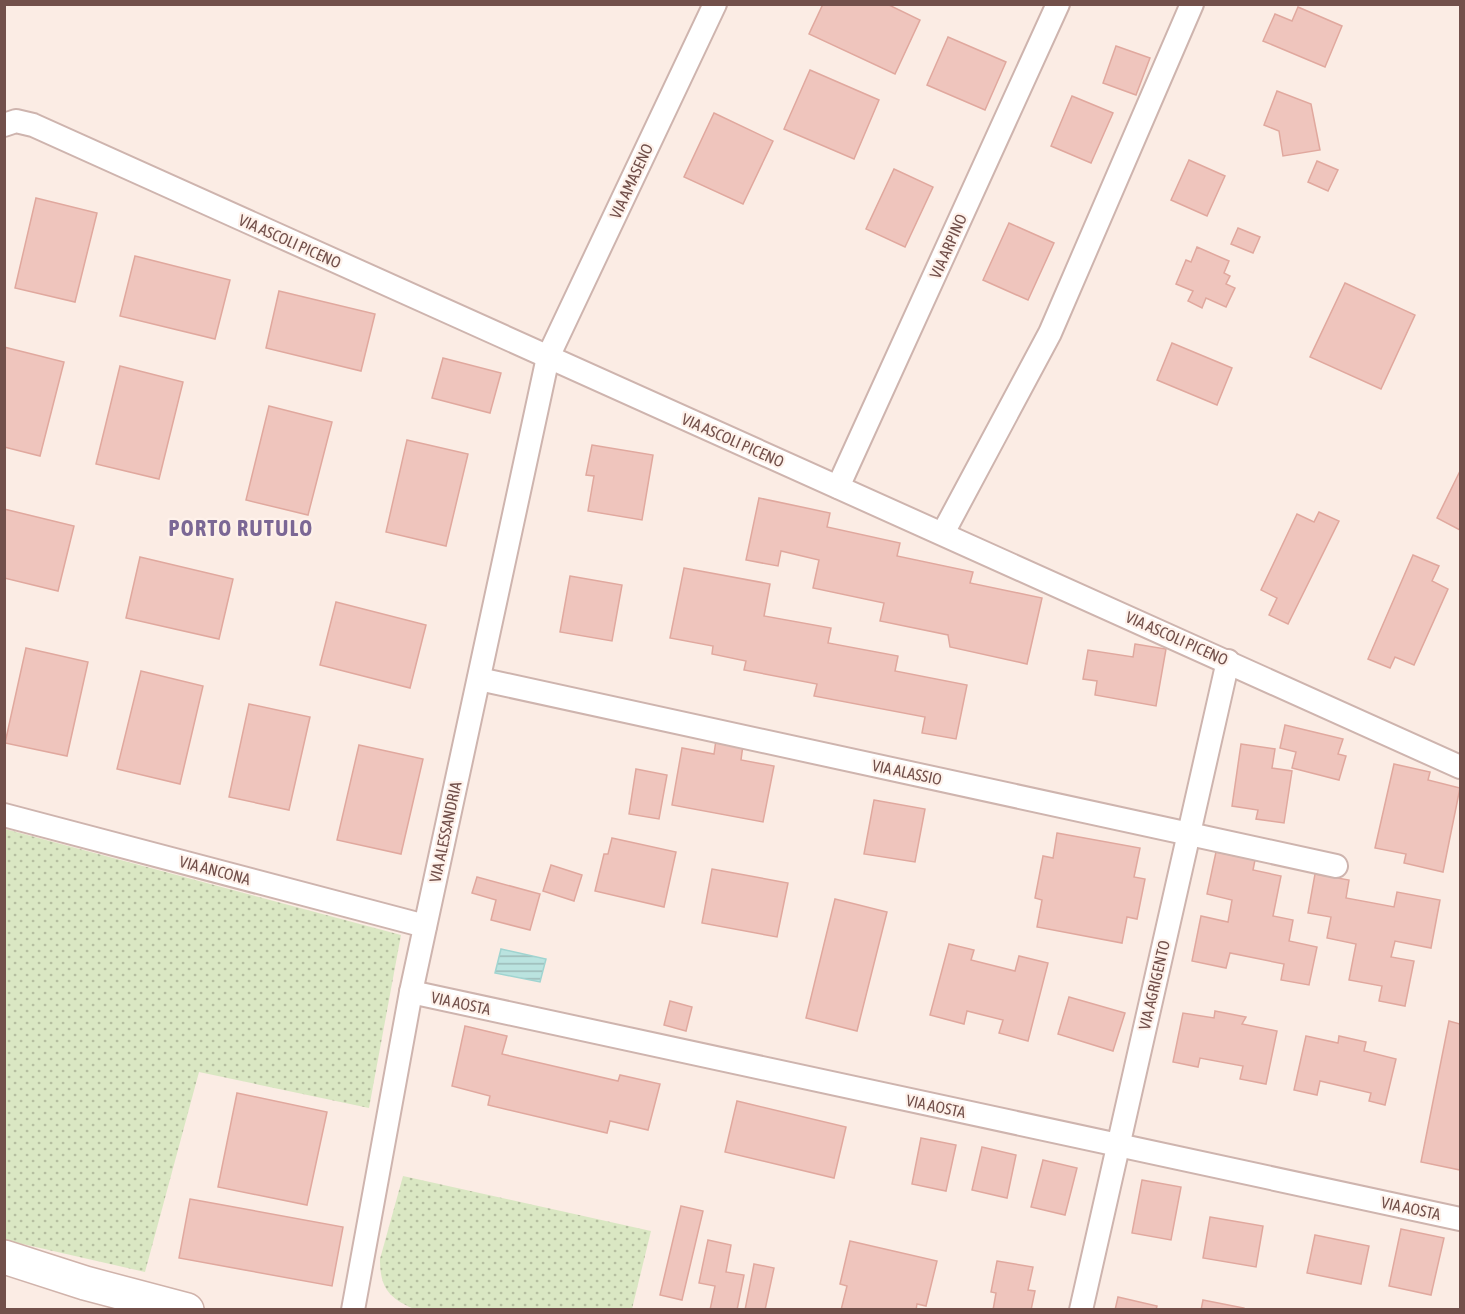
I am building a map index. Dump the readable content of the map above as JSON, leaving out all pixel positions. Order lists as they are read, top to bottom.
{
  "streets": {
    "street": [
      "VIA AMASENO",
      "VIA ASCOLI PICENO",
      "VIA ARPINO",
      "VIA ALASSIO",
      "VIA ALESSANDRIA",
      "VIA ANCONA",
      "VIA AGRIGENTO",
      "VIA AOSTA"
    ]
  },
  "crossings": [
    ["VIA AMASENO", "VIA ASCOLI PICENO"],
    ["VIA AMASENO", "VIA ALESSANDRIA"],
    ["VIA ASCOLI PICENO", "VIA ARPINO"],
    ["VIA ASCOLI PICENO", "VIA ALESSANDRIA"],
    ["VIA ASCOLI PICENO", "VIA AGRIGENTO"],
    ["VIA ALASSIO", "VIA ALESSANDRIA"],
    ["VIA ALASSIO", "VIA AGRIGENTO"],
    ["VIA ALESSANDRIA", "VIA ANCONA"],
    ["VIA ALESSANDRIA", "VIA AOSTA"],
    ["VIA AGRIGENTO", "VIA AOSTA"]
  ],
  "districts": ["PORTO RUTULO"]
}
